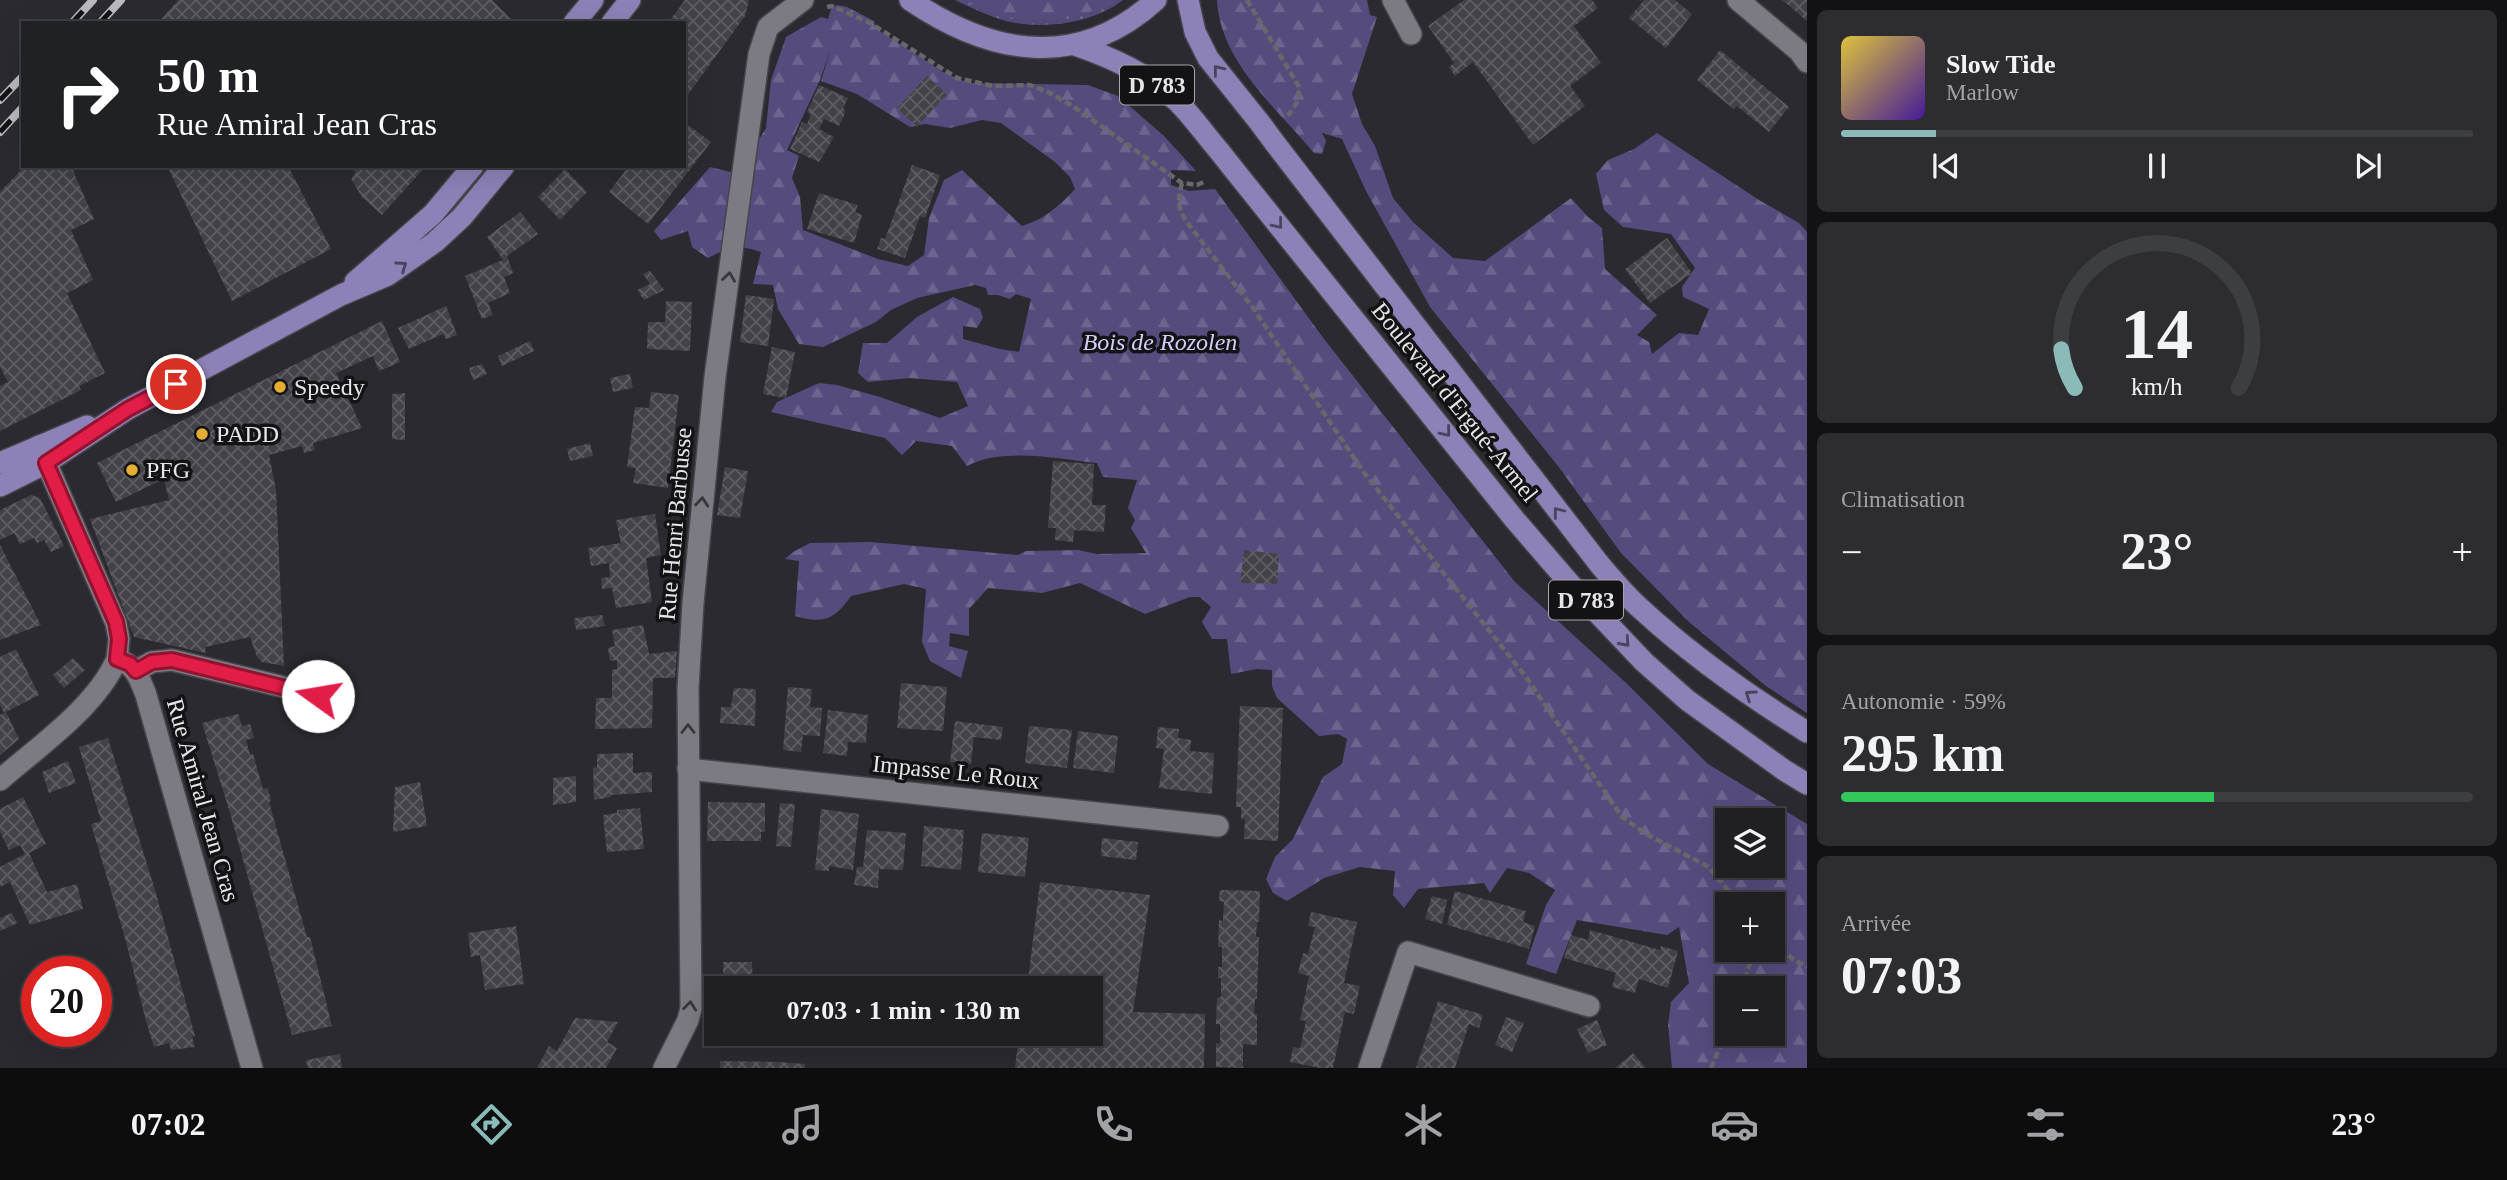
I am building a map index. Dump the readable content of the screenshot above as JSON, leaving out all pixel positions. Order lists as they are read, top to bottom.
{
  "streets": {
    "main road": ["D 783", "Boulevard d'Ergué-Armel"],
    "street": ["Rue Henri Barbusse", "Impasse Le Roux", "Rue Amiral Jean Cras"]
  },
  "crossings": [
    ["Rue Henri Barbusse", "Impasse Le Roux"]
  ],
  "one_way": ["Rue Henri Barbusse"],
  "parks": ["Bois de Rozolen"],
  "places": ["Speedy", "PADD", "PFG"],
  "page": {
    "turn": ["50 m", "Rue Amiral Jean Cras"],
    "song": ["Slow Tide", "Marlow"],
    "tile": [
      "Climatisation",
      ["Autonomie · 59%", "295 km"],
      ["Arrivée", "07:03"]
    ],
    "heat": ["−", "23°", "+"],
    "map_buttons": ["+", "−"],
    "limit": "20",
    "trip": "07:03 · 1 min · 130 m",
    "tabs": ["07:02", "23°"],
    "gauge": ["14", "km/h"]
  }
}
